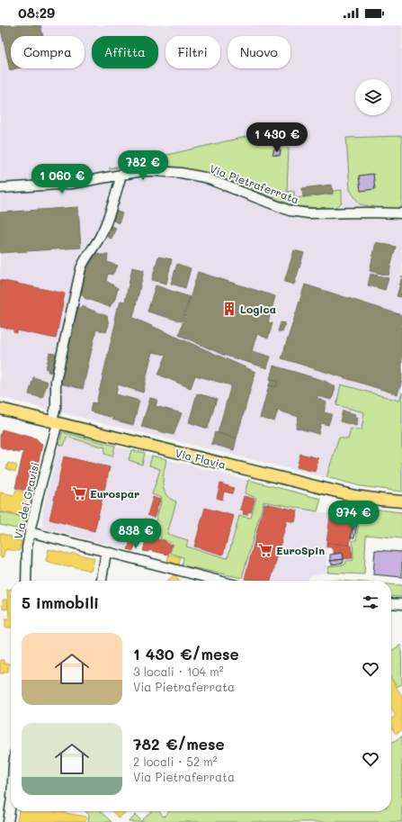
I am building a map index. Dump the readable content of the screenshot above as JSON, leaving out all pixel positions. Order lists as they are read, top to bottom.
{
  "streets": {
    "main road": ["Via Flavia"],
    "street": ["Via Pietraferrata", "Via dei Gravisi"]
  },
  "crossings": [
    ["Via Flavia", "Via dei Gravisi"]
  ],
  "places": {
    "building": ["Logica"],
    "supermarket": ["Eurospar", "EuroSpin"]
  },
  "page": {
    "status": "08:29",
    "chip": [
      "Compra",
      "Affitta",
      "Filtri",
      "Nuovo"
    ],
    "price": [
      "1 430 €",
      "782 €",
      "1 060 €",
      "974 €",
      "838 €"
    ],
    "heading": "5 immobili",
    "list": [
      {
        "name": "1 430 €/mese",
        "note": "3 locali · 104 m² · Via Pietraferrata"
      },
      {
        "name": "782 €/mese",
        "note": "2 locali · 52 m² · Via Pietraferrata"
      }
    ]
  }
}
